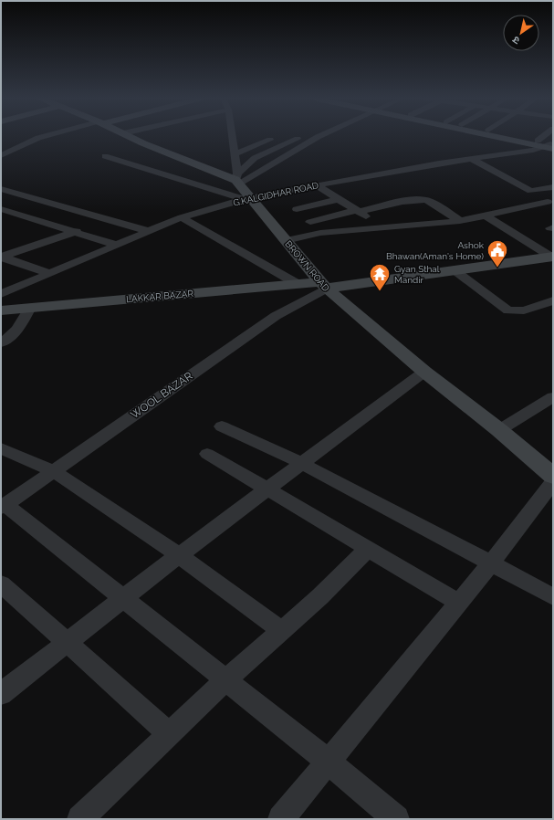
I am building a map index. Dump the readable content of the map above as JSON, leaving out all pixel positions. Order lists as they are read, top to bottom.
{
  "streets": {
    "street": [
      "G.KALGIDHAR ROAD",
      "BROWN ROAD",
      "LAKKAR BAZAR",
      "WOOL BAZAR"
    ]
  },
  "crossings": [
    ["G.KALGIDHAR ROAD", "BROWN ROAD"],
    ["BROWN ROAD", "LAKKAR BAZAR"],
    ["BROWN ROAD", "WOOL BAZAR"],
    ["LAKKAR BAZAR", "WOOL BAZAR"]
  ],
  "places": {
    "public building": ["Ashok Bhawan(Aman's Home)"],
    "temple": ["Gyan Sthal Mandir"]
  },
  "north": "bottom left"
}
